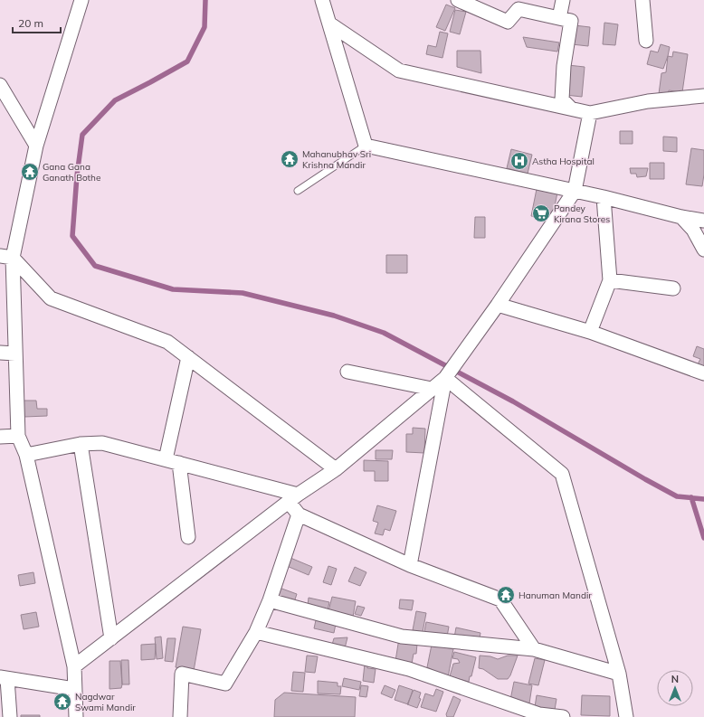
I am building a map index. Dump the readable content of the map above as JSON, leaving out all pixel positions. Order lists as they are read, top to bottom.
{
  "places": {
    "temple": [
      "Mahanubhav Sri Krishna Mandir",
      "Gana Gana Ganath Bothe",
      "Hanuman Mandir",
      "Nagdwar Swami Mandir"
    ],
    "hospital": ["Astha Hospital"],
    "supermarket": ["Pandey Kirana Stores"]
  },
  "scale_bar": "20 m",
  "north": "top"
}
